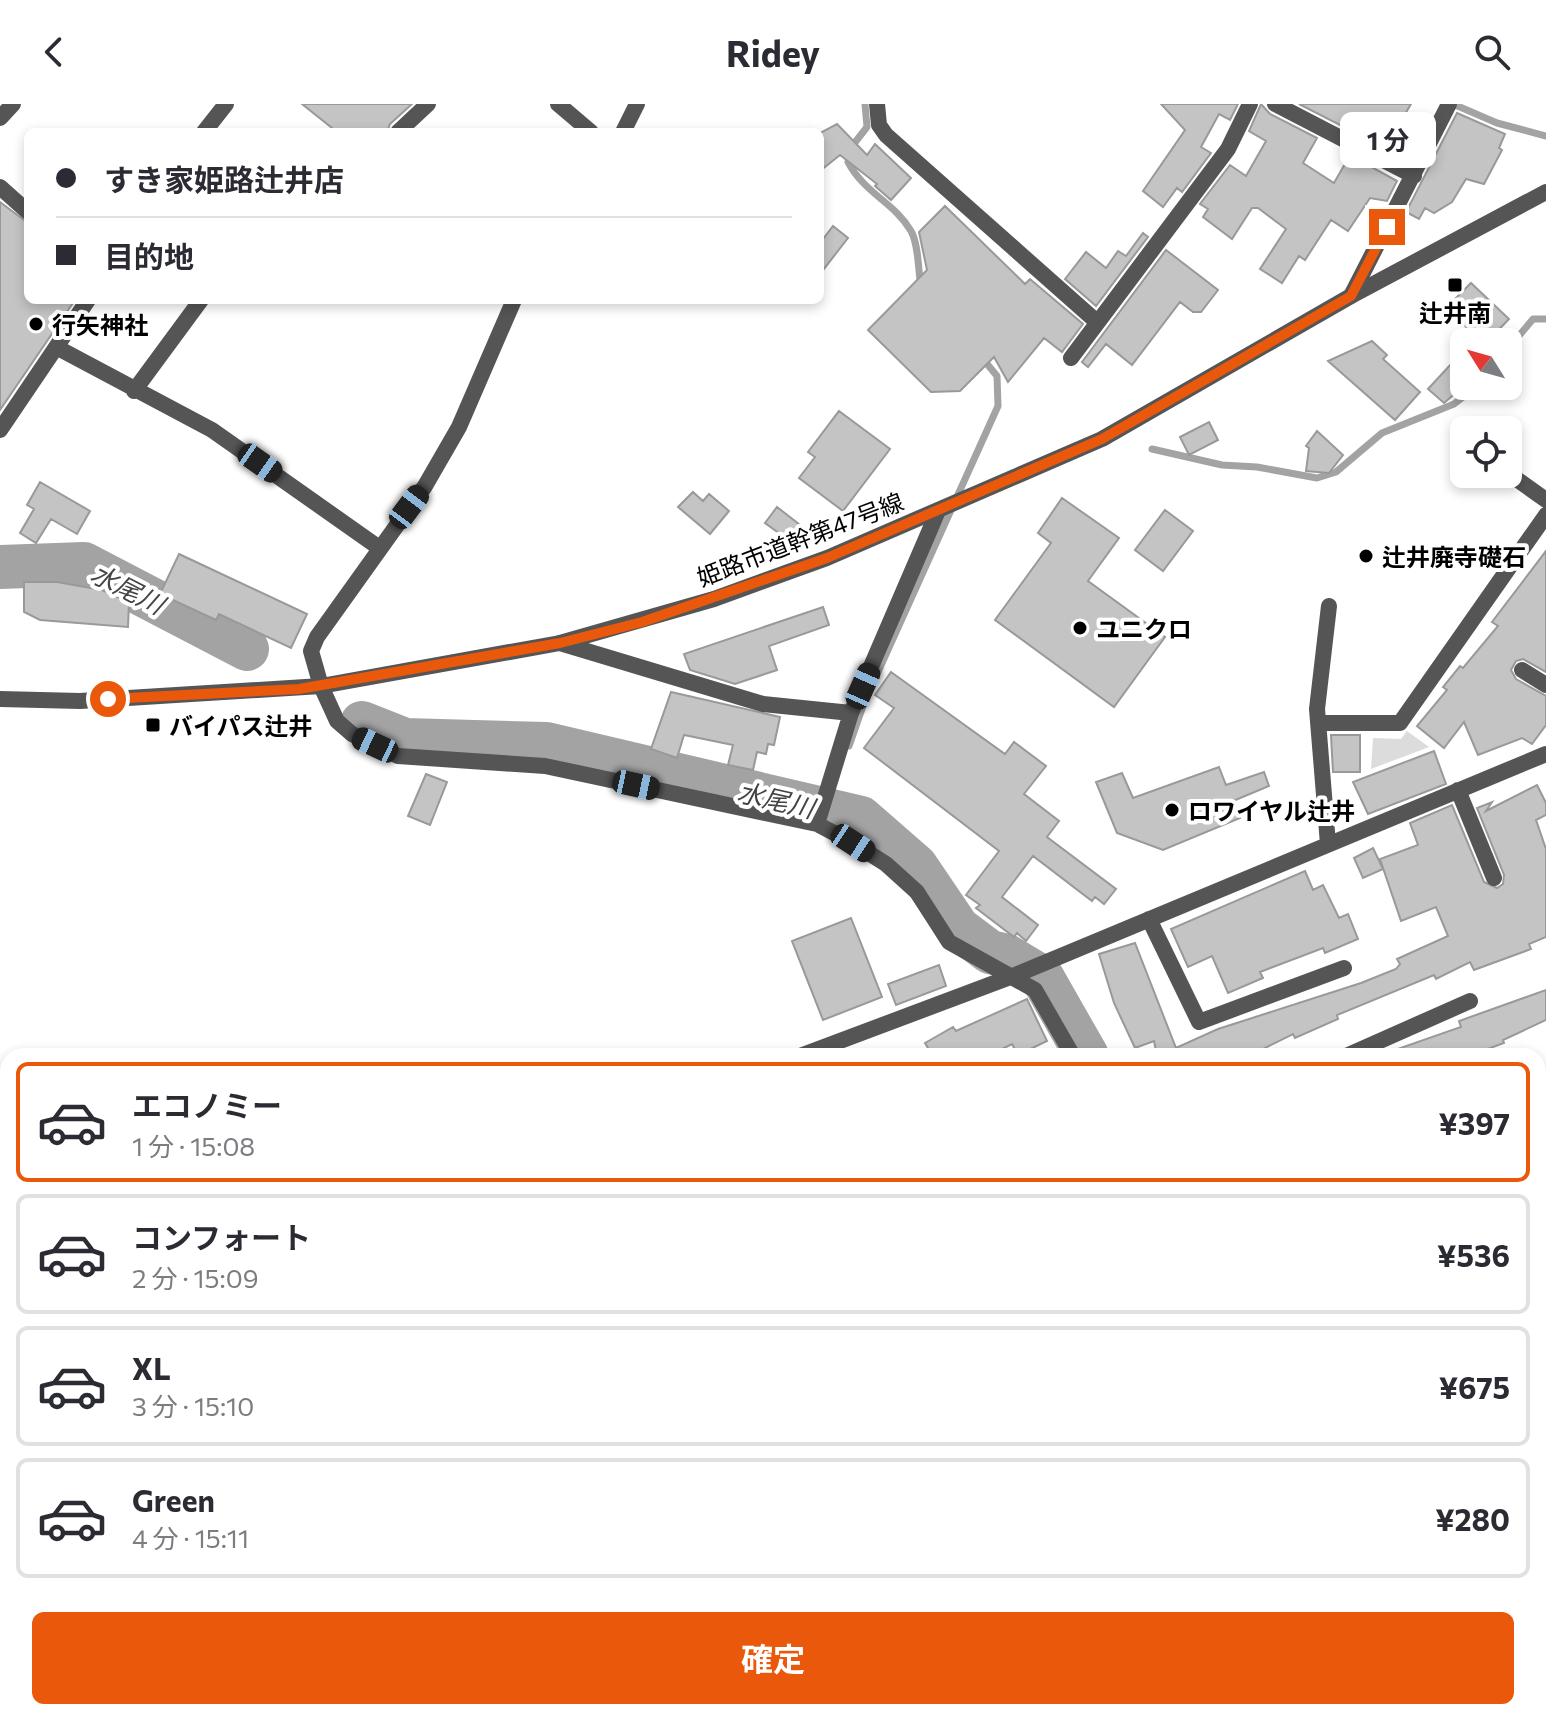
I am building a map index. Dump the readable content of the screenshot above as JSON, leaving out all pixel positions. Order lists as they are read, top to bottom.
{
  "streets": {
    "street": ["姫路市道幹第47号線"]
  },
  "water": ["水尾川"],
  "places": {
    "transit": ["辻井南", "バイパス辻井"],
    "other": [
      "行矢神社",
      "辻井廃寺礎石",
      "ユニクロ",
      "ロワイヤル辻井"
    ]
  },
  "north": "top left",
  "page": {
    "header": "Ridey",
    "bubble": "1 分",
    "banner": ["すき家姫路辻井店", "目的地"],
    "list": [
      {
        "name": "エコノミー",
        "note": "1 分 · 15:08",
        "value": "¥397"
      },
      {
        "name": "コンフォート",
        "note": "2 分 · 15:09",
        "value": "¥536"
      },
      {
        "name": "XL",
        "note": "3 分 · 15:10",
        "value": "¥675"
      },
      {
        "name": "Green",
        "note": "4 分 · 15:11",
        "value": "¥280"
      }
    ],
    "buttons": "確定"
  }
}
